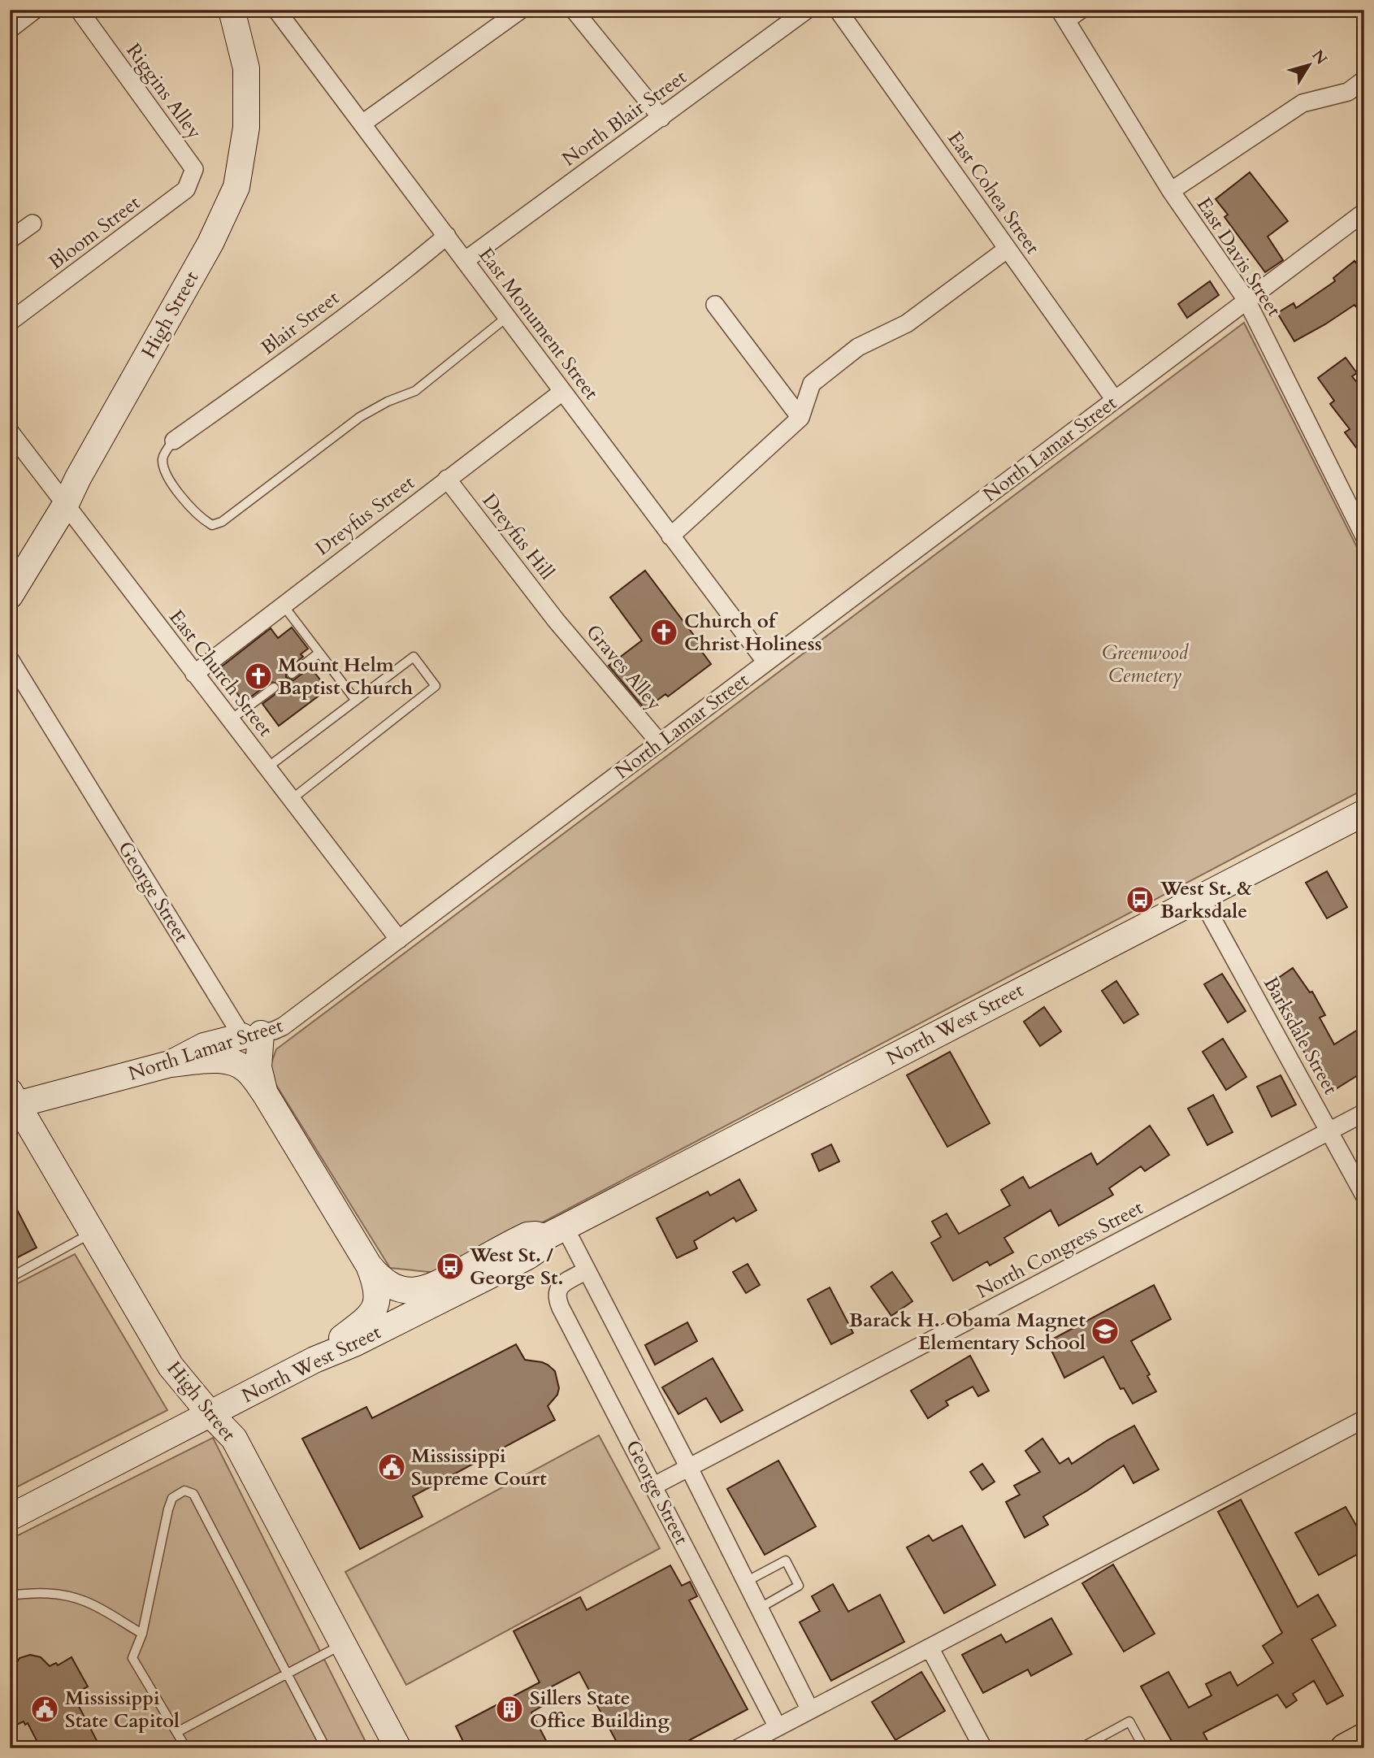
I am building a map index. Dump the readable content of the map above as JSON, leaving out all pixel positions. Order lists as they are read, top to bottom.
{
  "streets": {
    "street": [
      "Riggins Alley",
      "North Blair Street",
      "East Cohea Street",
      "Bloom Street",
      "East Davis Street",
      "High Street",
      "Blair Street",
      "East Monument Street",
      "North Lamar Street",
      "Dreyfus Street",
      "Dreyfus Hill",
      "Graves Alley",
      "East Church Street",
      "George Street",
      "North West Street",
      "Barksdale Street",
      "North Congress Street"
    ]
  },
  "crossings": [
    ["Riggins Alley", "Bloom Street"],
    ["North Blair Street", "East Monument Street"],
    ["East Cohea Street", "North Lamar Street"],
    ["East Davis Street", "North Lamar Street"],
    ["High Street", "North Lamar Street"],
    ["High Street", "East Church Street"],
    ["High Street", "North West Street"],
    ["Blair Street", "East Monument Street"],
    ["East Monument Street", "North Lamar Street"],
    ["East Monument Street", "Dreyfus Street"],
    ["North Lamar Street", "Graves Alley"],
    ["North Lamar Street", "East Church Street"],
    ["North Lamar Street", "George Street"],
    ["Dreyfus Street", "Dreyfus Hill"],
    ["Dreyfus Street", "East Church Street"],
    ["Dreyfus Hill", "Graves Alley"],
    ["George Street", "North West Street"],
    ["George Street", "North Congress Street"],
    ["North West Street", "Barksdale Street"],
    ["Barksdale Street", "North Congress Street"]
  ],
  "parks": ["Greenwood Cemetery"],
  "places": {
    "church": ["Church of Christ Holiness", "Mount Helm Baptist Church"],
    "bus stop": ["West St. & Barksdale", "West St. / George St."],
    "school or university": ["Barack H. Obama Magnet Elementary School"],
    "public building": ["Mississippi Supreme Court", "Mississippi State Capitol"],
    "building": ["Sillers State Office Building"]
  },
  "north": "top right"
}
